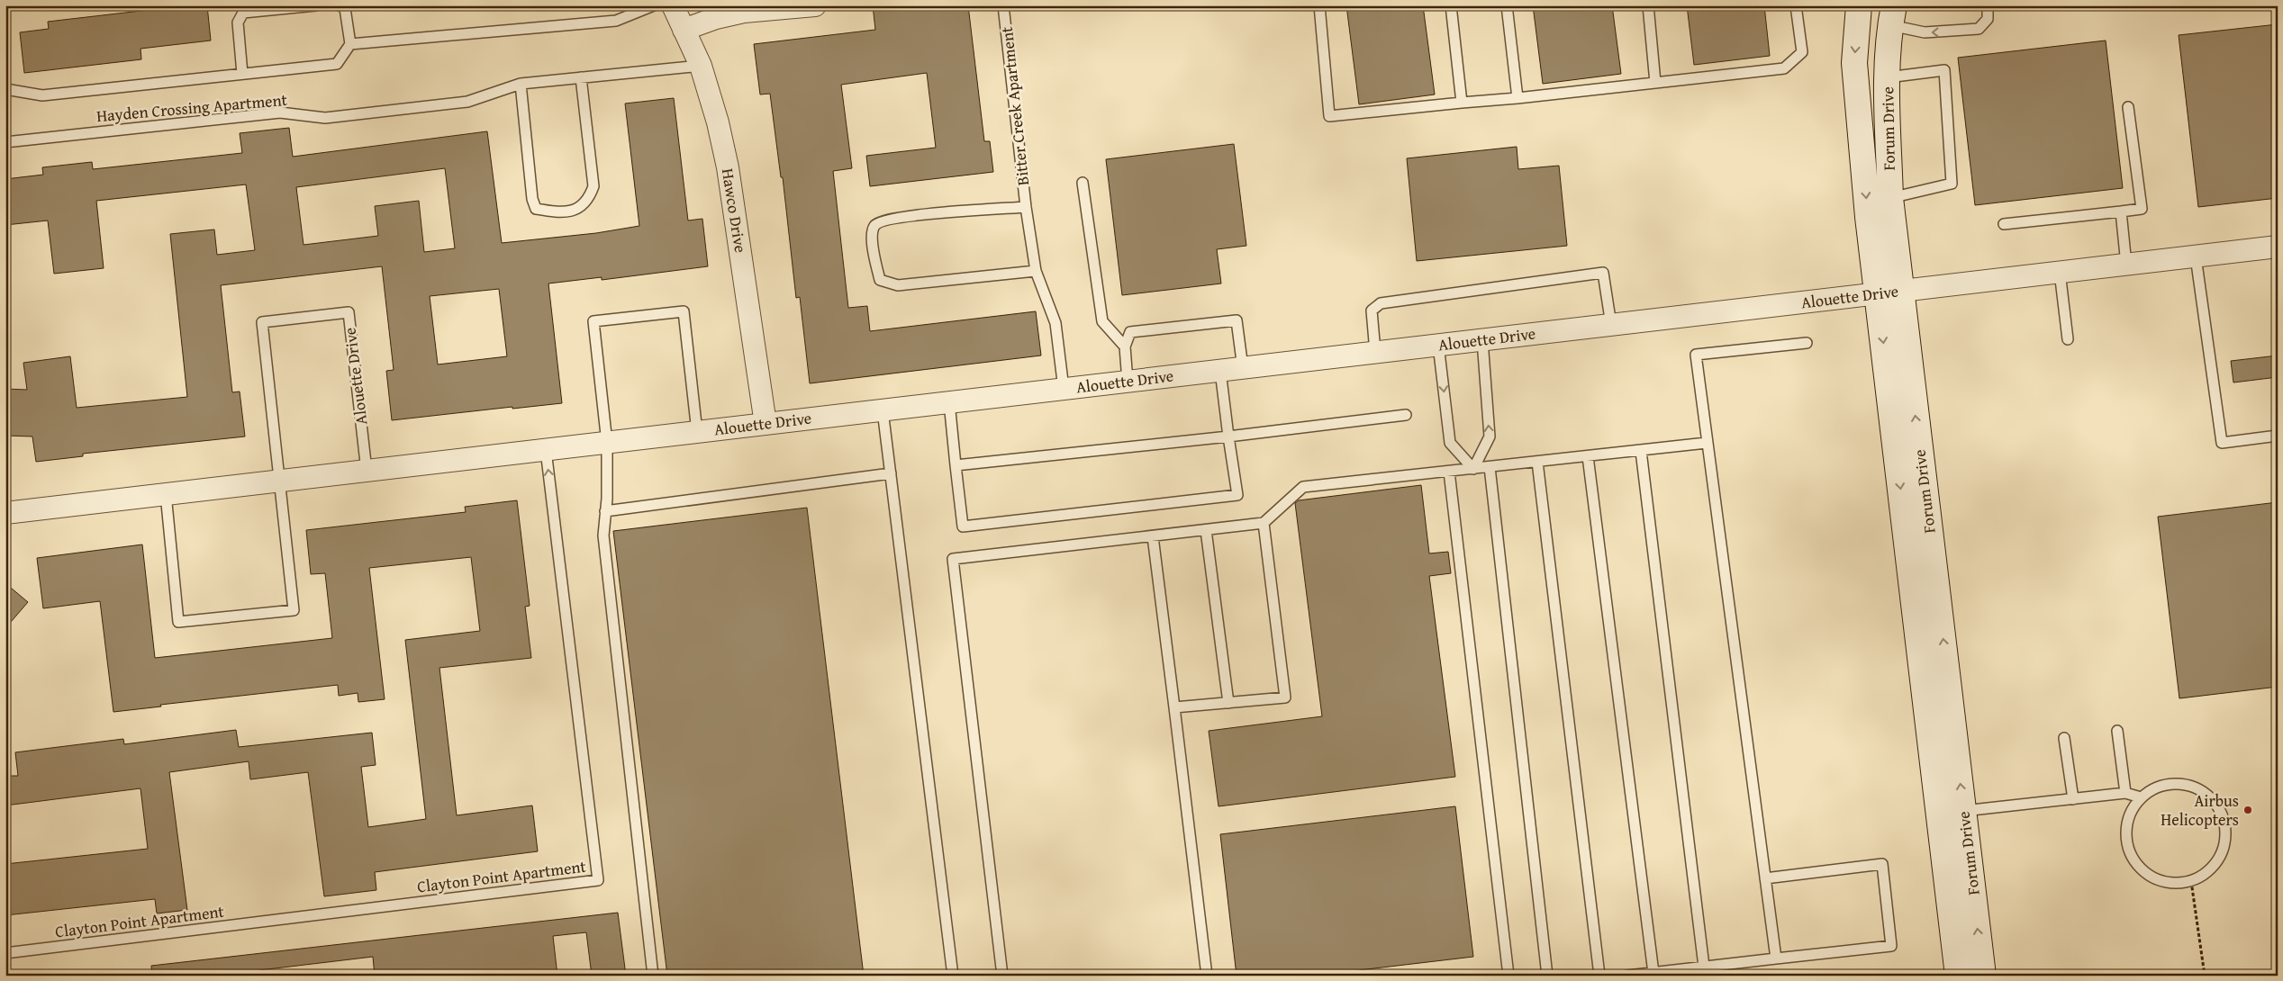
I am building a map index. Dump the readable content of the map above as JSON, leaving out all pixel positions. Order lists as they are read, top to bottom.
{
  "streets": {
    "street": ["Forum Drive", "Hawco Drive", "Alouette Drive"],
    "lane": ["Bitter Creek Apartment", "Hayden Crossing Apartment", "Clayton Point Apartment"]
  },
  "crossings": [
    ["Bitter Creek Apartment", "Alouette Drive"],
    ["Hayden Crossing Apartment", "Hawco Drive"],
    ["Forum Drive", "Alouette Drive"],
    ["Hawco Drive", "Alouette Drive"],
    ["Alouette Drive", "Clayton Point Apartment"]
  ],
  "places": ["Airbus Helicopters"]
}
